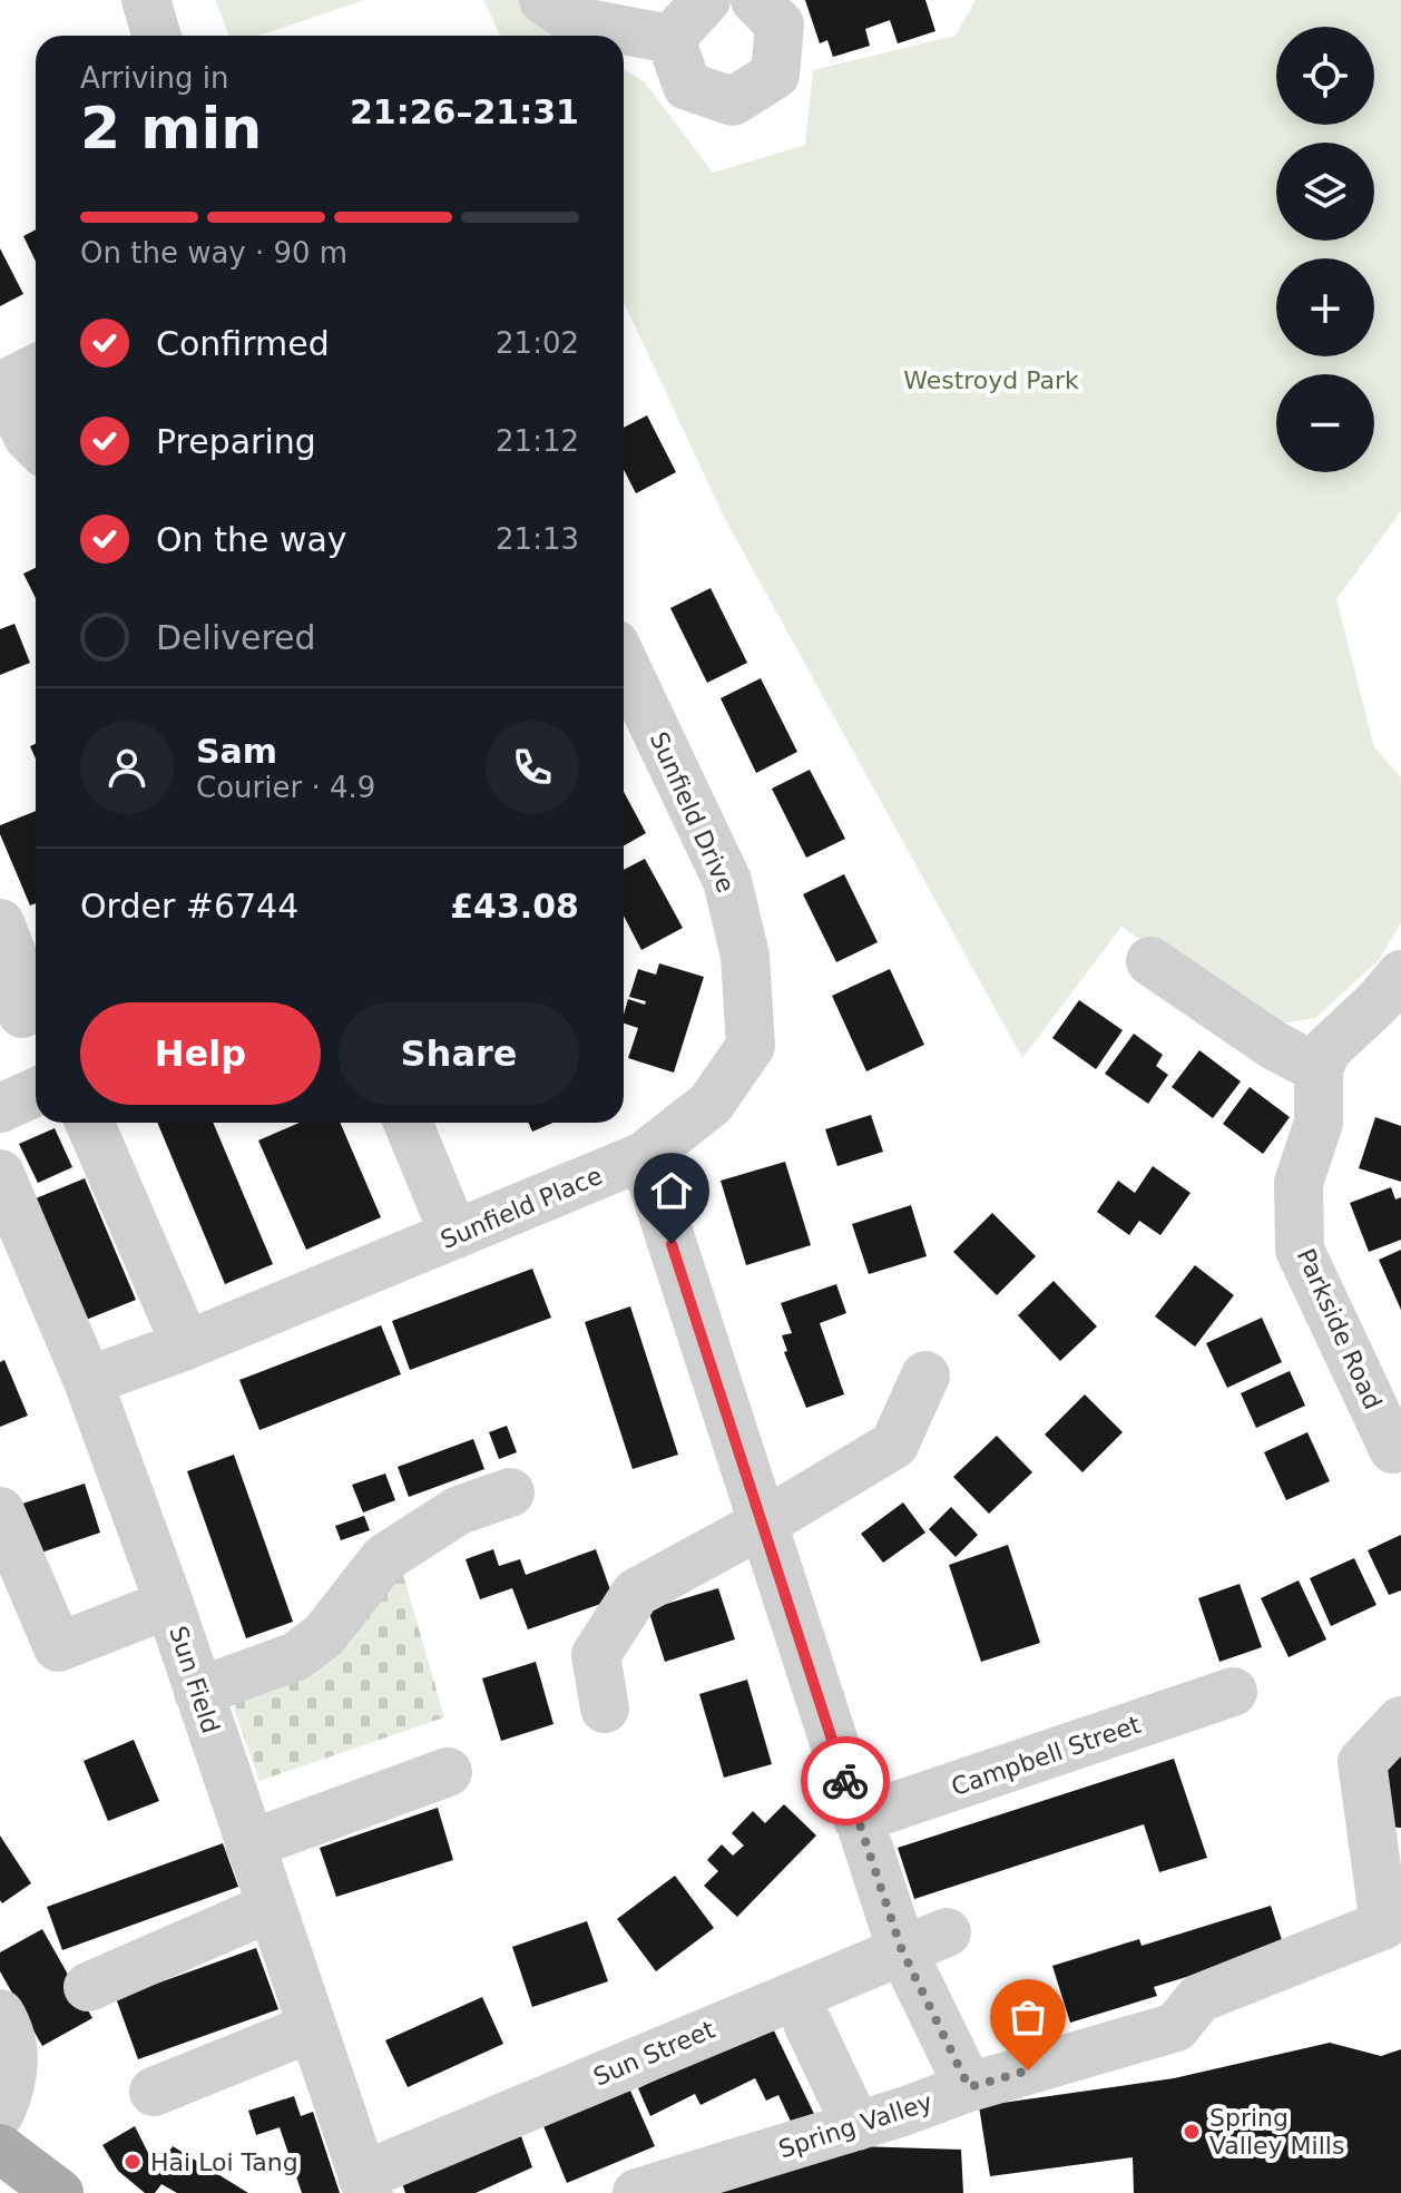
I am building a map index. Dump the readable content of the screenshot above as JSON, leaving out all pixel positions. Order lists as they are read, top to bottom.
{
  "streets": {
    "street": [
      "Sunfield Drive",
      "Sunfield Place",
      "Parkside Road",
      "Sun Field",
      "Campbell Street",
      "Sun Street",
      "Spring Valley"
    ]
  },
  "crossings": [
    ["Sunfield Drive", "Sunfield Place"],
    ["Sunfield Place", "Sun Field"],
    ["Sun Field", "Sun Street"]
  ],
  "parks": ["Westroyd Park"],
  "places": ["Spring Valley Mills", "Hai Loi Tang"],
  "page": {
    "map_buttons": ["+", "−"],
    "heading": ["2 min", "Arriving in", "21:26–21:31"],
    "panel": [
      "Sam",
      "Courier · 4.9",
      "Order #6744",
      "£43.08"
    ],
    "bar": "On the way · 90 m",
    "list": [
      ["Confirmed", "21:02"],
      ["Preparing", "21:12"],
      ["On the way", "21:13"],
      "Delivered"
    ],
    "buttons": ["Help", "Share"]
  }
}
